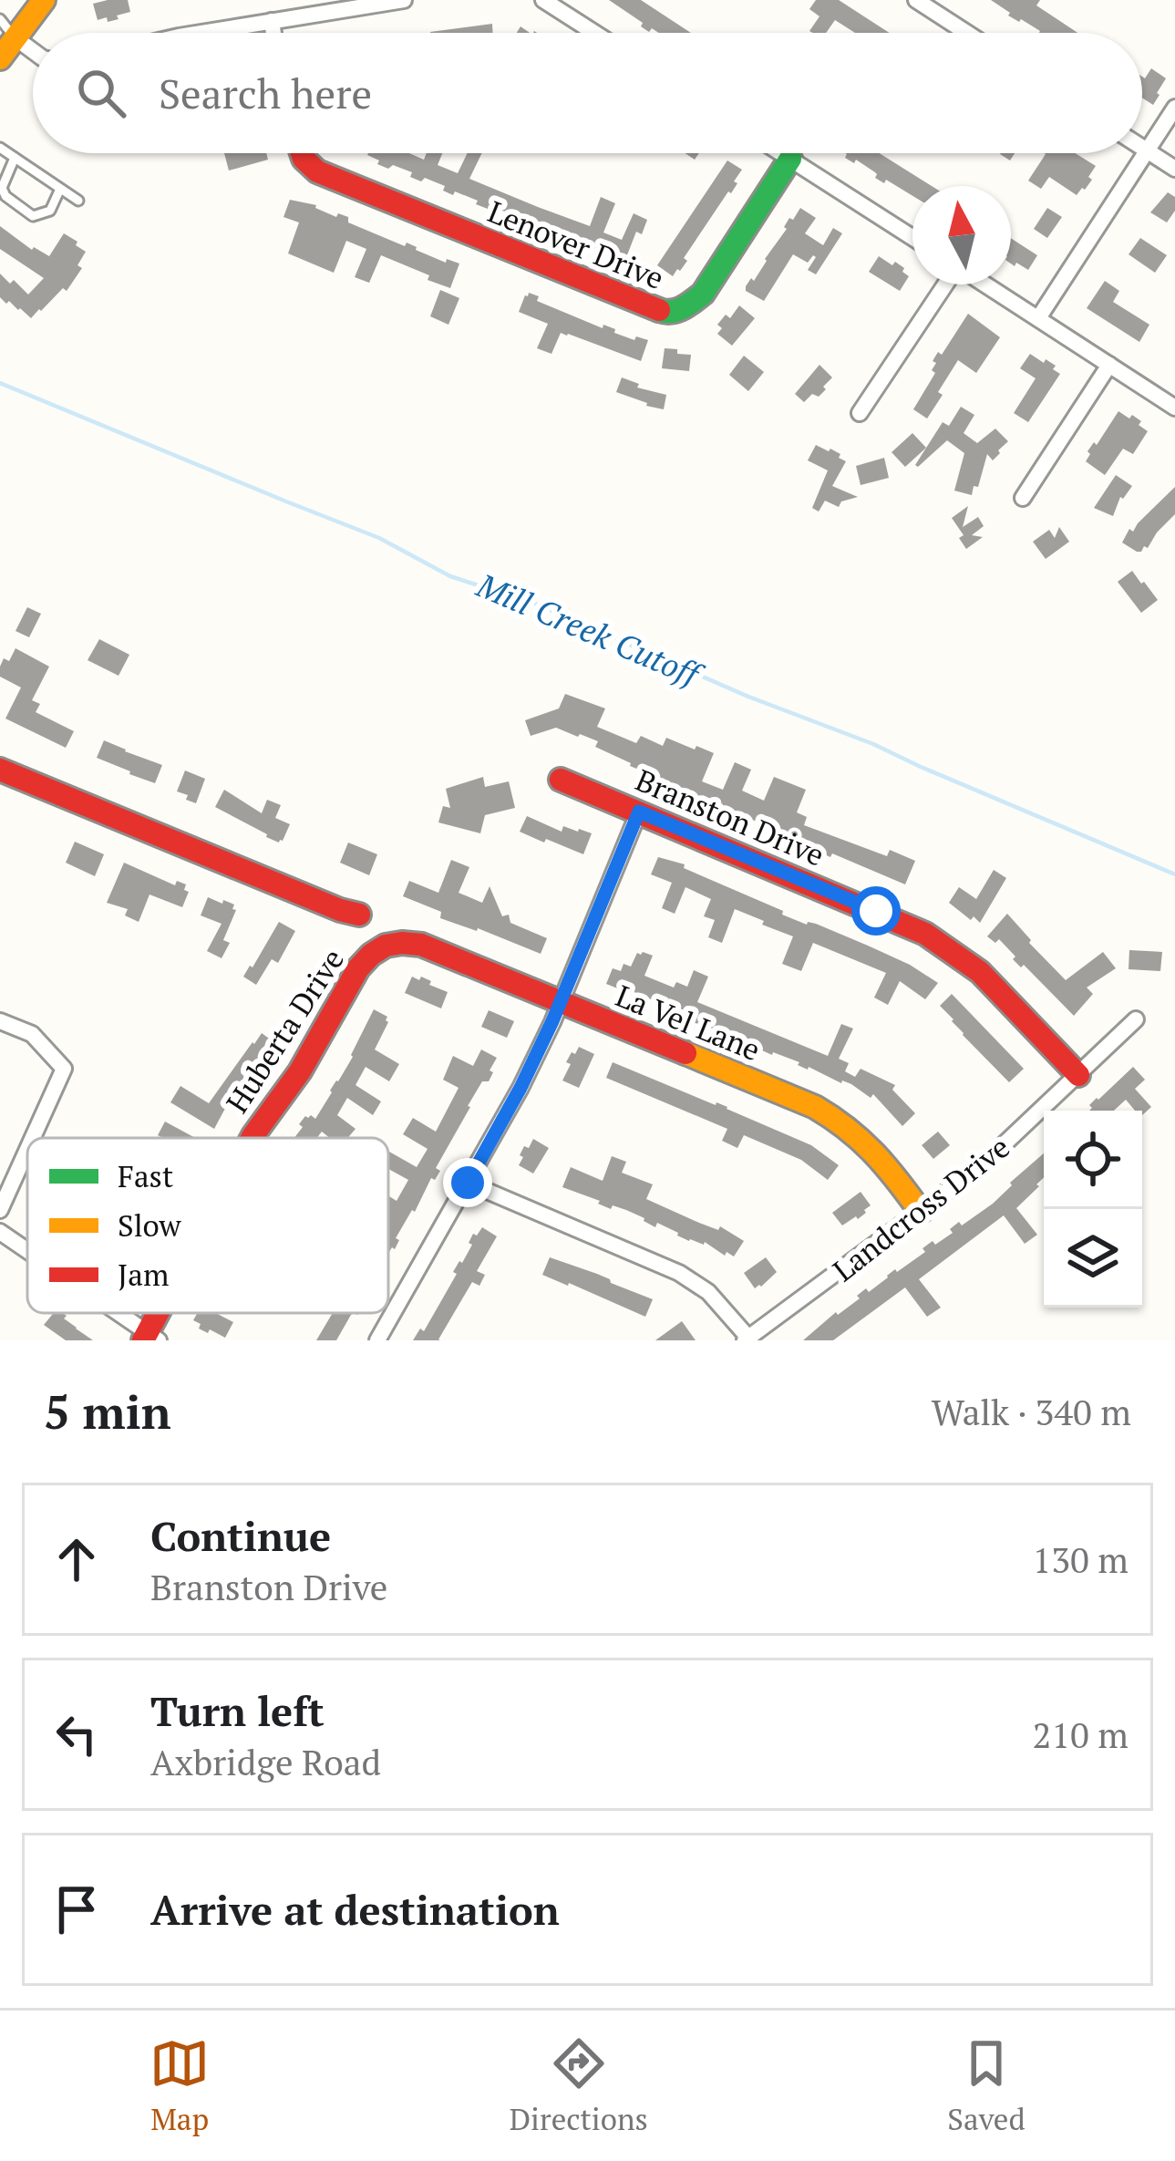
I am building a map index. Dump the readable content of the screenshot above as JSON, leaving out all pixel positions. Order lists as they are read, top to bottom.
{
  "streets": {
    "street": [
      "Lenover Drive",
      "Branston Drive",
      "La Vel Lane",
      "Huberta Drive",
      "Landcross Drive"
    ]
  },
  "crossings": [
    ["Branston Drive", "Landcross Drive"],
    ["La Vel Lane", "Huberta Drive"],
    ["La Vel Lane", "Landcross Drive"]
  ],
  "water": ["Mill Creek Cutoff"],
  "legend": ["Fast", "Slow", "Jam"],
  "north": "top",
  "page": {
    "search": "Search here",
    "heading": ["5 min", "Walk · 340 m"],
    "list": [
      ["Continue", "Branston Drive", "130 m"],
      ["Turn left", "Axbridge Road", "210 m"],
      "Arrive at destination"
    ],
    "nav": ["Map", "Directions", "Saved"]
  }
}
